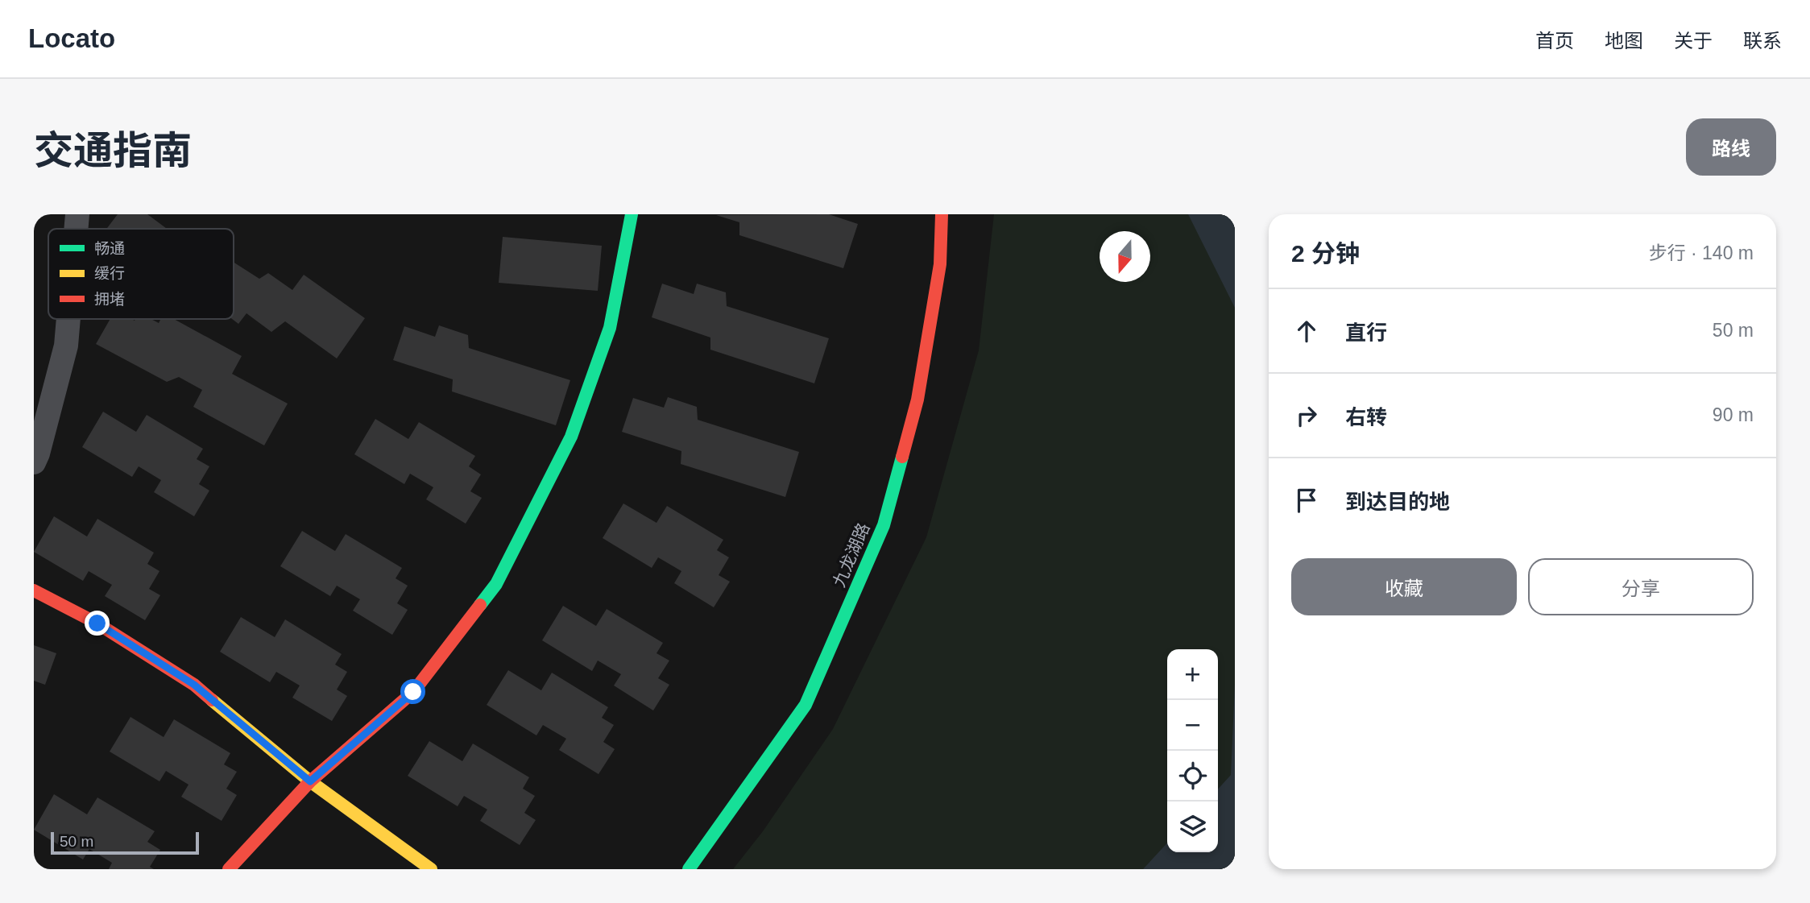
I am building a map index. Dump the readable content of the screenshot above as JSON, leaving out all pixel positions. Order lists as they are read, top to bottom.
{
  "streets": {
    "street": ["九龙湖路"]
  },
  "legend": ["畅通", "缓行", "拥堵"],
  "scale_bar": "50 m",
  "north": "bottom",
  "page": {
    "header": "Locato",
    "nav": [
      "首页",
      "地图",
      "关于",
      "联系"
    ],
    "title": "交通指南",
    "buttons": [
      "路线",
      ["收藏", "分享"]
    ],
    "heading": ["2 分钟", "步行 · 140 m"],
    "list": [
      ["直行", "50 m"],
      ["右转", "90 m"],
      "到达目的地"
    ],
    "map_buttons": ["+", "−"],
    "scale": "50 m"
  }
}
